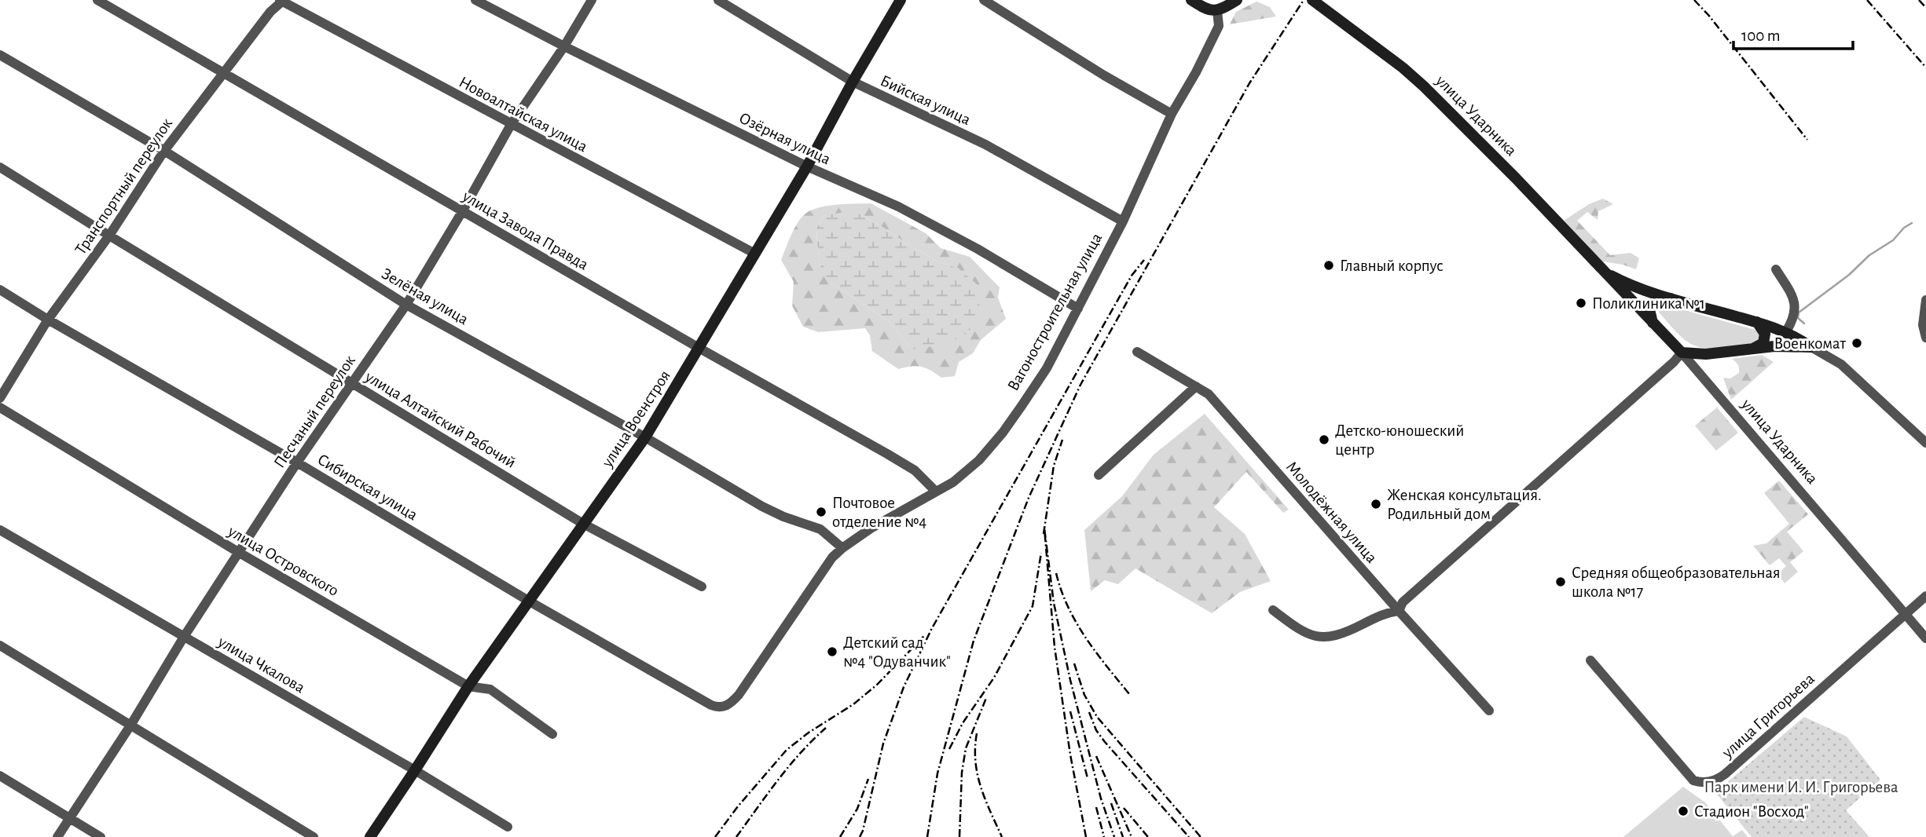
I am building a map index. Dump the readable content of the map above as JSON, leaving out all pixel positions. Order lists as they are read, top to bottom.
{
  "streets": {
    "street": [
      "Бийская улица",
      "Новоалтайская улица",
      "улица Ударника",
      "Озёрная улица",
      "Транспортный переулок",
      "улица Завода Правда",
      "Зелёная улица",
      "Вагоностроительная улица",
      "Песчаный переулок",
      "улица Военстроя",
      "улица Алтайский Рабочий",
      "Сибирская улица",
      "Молодёжная улица",
      "улица Островского",
      "улица Чкалова",
      "улица Григорьева"
    ]
  },
  "crossings": [
    ["Бийская улица", "Вагоностроительная улица"],
    ["Бийская улица", "улица Военстроя"],
    ["Новоалтайская улица", "Транспортный переулок"],
    ["Новоалтайская улица", "Песчаный переулок"],
    ["Новоалтайская улица", "улица Военстроя"],
    ["улица Ударника", "улица Григорьева"],
    ["Озёрная улица", "Вагоностроительная улица"],
    ["Озёрная улица", "Песчаный переулок"],
    ["Озёрная улица", "улица Военстроя"],
    ["Транспортный переулок", "улица Завода Правда"],
    ["Транспортный переулок", "Зелёная улица"],
    ["Транспортный переулок", "улица Алтайский Рабочий"],
    ["Транспортный переулок", "Сибирская улица"],
    ["улица Завода Правда", "Вагоностроительная улица"],
    ["улица Завода Правда", "Песчаный переулок"],
    ["улица Завода Правда", "улица Военстроя"],
    ["Зелёная улица", "Вагоностроительная улица"],
    ["Зелёная улица", "Песчаный переулок"],
    ["Зелёная улица", "улица Военстроя"],
    ["Вагоностроительная улица", "Сибирская улица"],
    ["Песчаный переулок", "улица Алтайский Рабочий"],
    ["Песчаный переулок", "Сибирская улица"],
    ["Песчаный переулок", "улица Островского"],
    ["Песчаный переулок", "улица Чкалова"],
    ["улица Военстроя", "улица Алтайский Рабочий"],
    ["улица Военстроя", "Сибирская улица"],
    ["улица Военстроя", "улица Островского"],
    ["улица Военстроя", "улица Чкалова"]
  ],
  "parks": ["Парк имени И. И. Григорьева"],
  "places": [
    "Главный корпус",
    "Поликлиника №1",
    "Военкомат",
    "Детско-юношеский центр",
    "Женская консультация. Родильный дом",
    "Почтовое отделение №4",
    "Средняя общеобразовательная школа №17",
    "Детский сад №4 \"Одуванчик\"",
    "Стадион \"Восход\""
  ],
  "scale_bar": "100 m"
}
